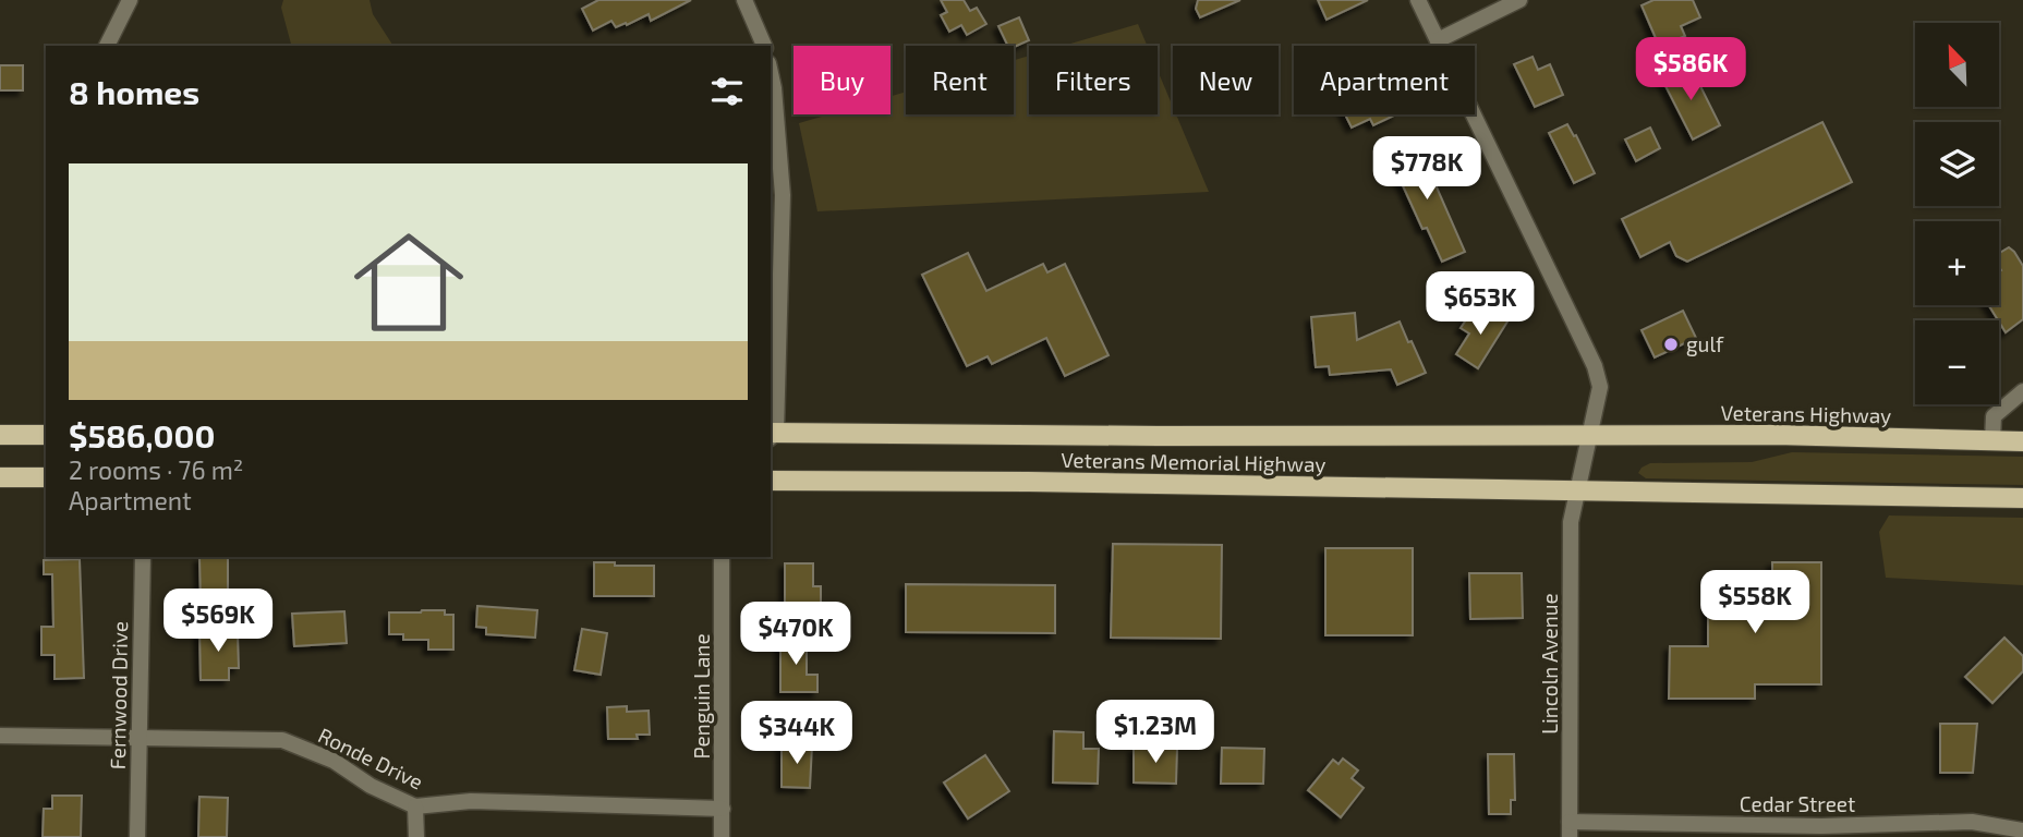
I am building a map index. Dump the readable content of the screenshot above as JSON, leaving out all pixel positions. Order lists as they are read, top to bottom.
{
  "streets": {
    "main road": ["Veterans Highway", "Veterans Memorial Highway"],
    "street": [
      "Lincoln Avenue",
      "Fernwood Drive",
      "Penguin Lane",
      "Ronde Drive",
      "Cedar Street"
    ]
  },
  "crossings": [
    ["Veterans Highway", "Veterans Memorial Highway"],
    ["Veterans Highway", "Lincoln Avenue"],
    ["Veterans Memorial Highway", "Lincoln Avenue"],
    ["Lincoln Avenue", "Cedar Street"],
    ["Fernwood Drive", "Ronde Drive"],
    ["Penguin Lane", "Ronde Drive"]
  ],
  "places": ["gulf"],
  "north": "top left",
  "page": {
    "map_buttons": ["+", "−"],
    "price": [
      "$586K",
      "$778K",
      "$653K",
      "$558K",
      "$569K",
      "$470K",
      "$1.23M",
      "$344K"
    ],
    "chip": [
      "Buy",
      "Rent",
      "Filters",
      "New",
      "Apartment"
    ],
    "heading": "8 homes",
    "list": [
      {
        "name": "$586,000",
        "note": "2 rooms · 76 m² · Apartment"
      }
    ]
  }
}
